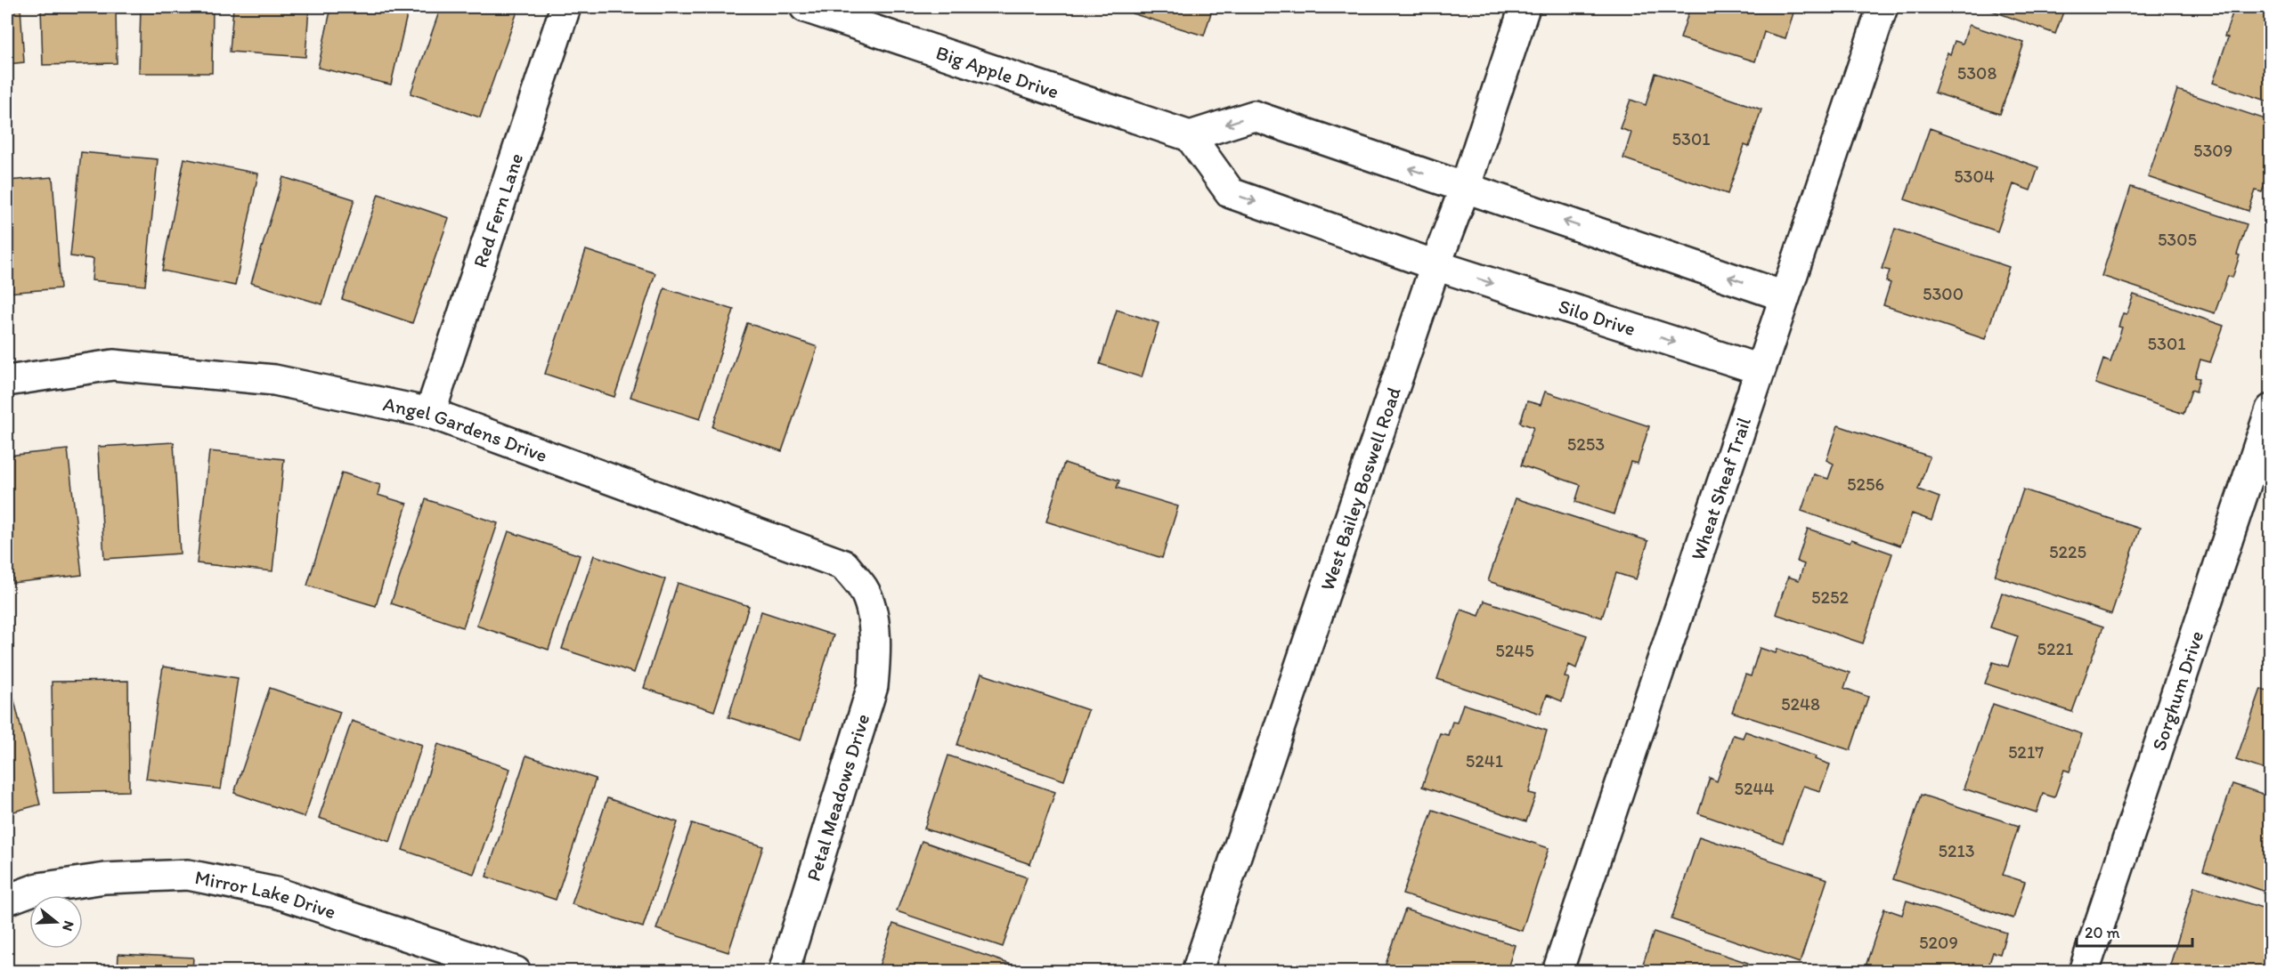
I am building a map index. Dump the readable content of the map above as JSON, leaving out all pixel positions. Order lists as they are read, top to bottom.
{
  "streets": {
    "street": [
      "Big Apple Drive",
      "Red Fern Lane",
      "Silo Drive",
      "Angel Gardens Drive",
      "West Bailey Boswell Road",
      "Wheat Sheaf Trail",
      "Sorghum Drive",
      "Petal Meadows Drive",
      "Mirror Lake Drive"
    ]
  },
  "crossings": [
    ["Red Fern Lane", "Angel Gardens Drive"],
    ["Silo Drive", "West Bailey Boswell Road"],
    ["Silo Drive", "Wheat Sheaf Trail"],
    ["Angel Gardens Drive", "Petal Meadows Drive"]
  ],
  "house_numbers": [
    "5308",
    "5301",
    "5309",
    "5304",
    "5305",
    "5300",
    "5301",
    "5253",
    "5256",
    "5225",
    "5252",
    "5221",
    "5245",
    "5248",
    "5217",
    "5241",
    "5244",
    "5213",
    "5209"
  ],
  "scale_bar": "20 m",
  "north": "right"
}
